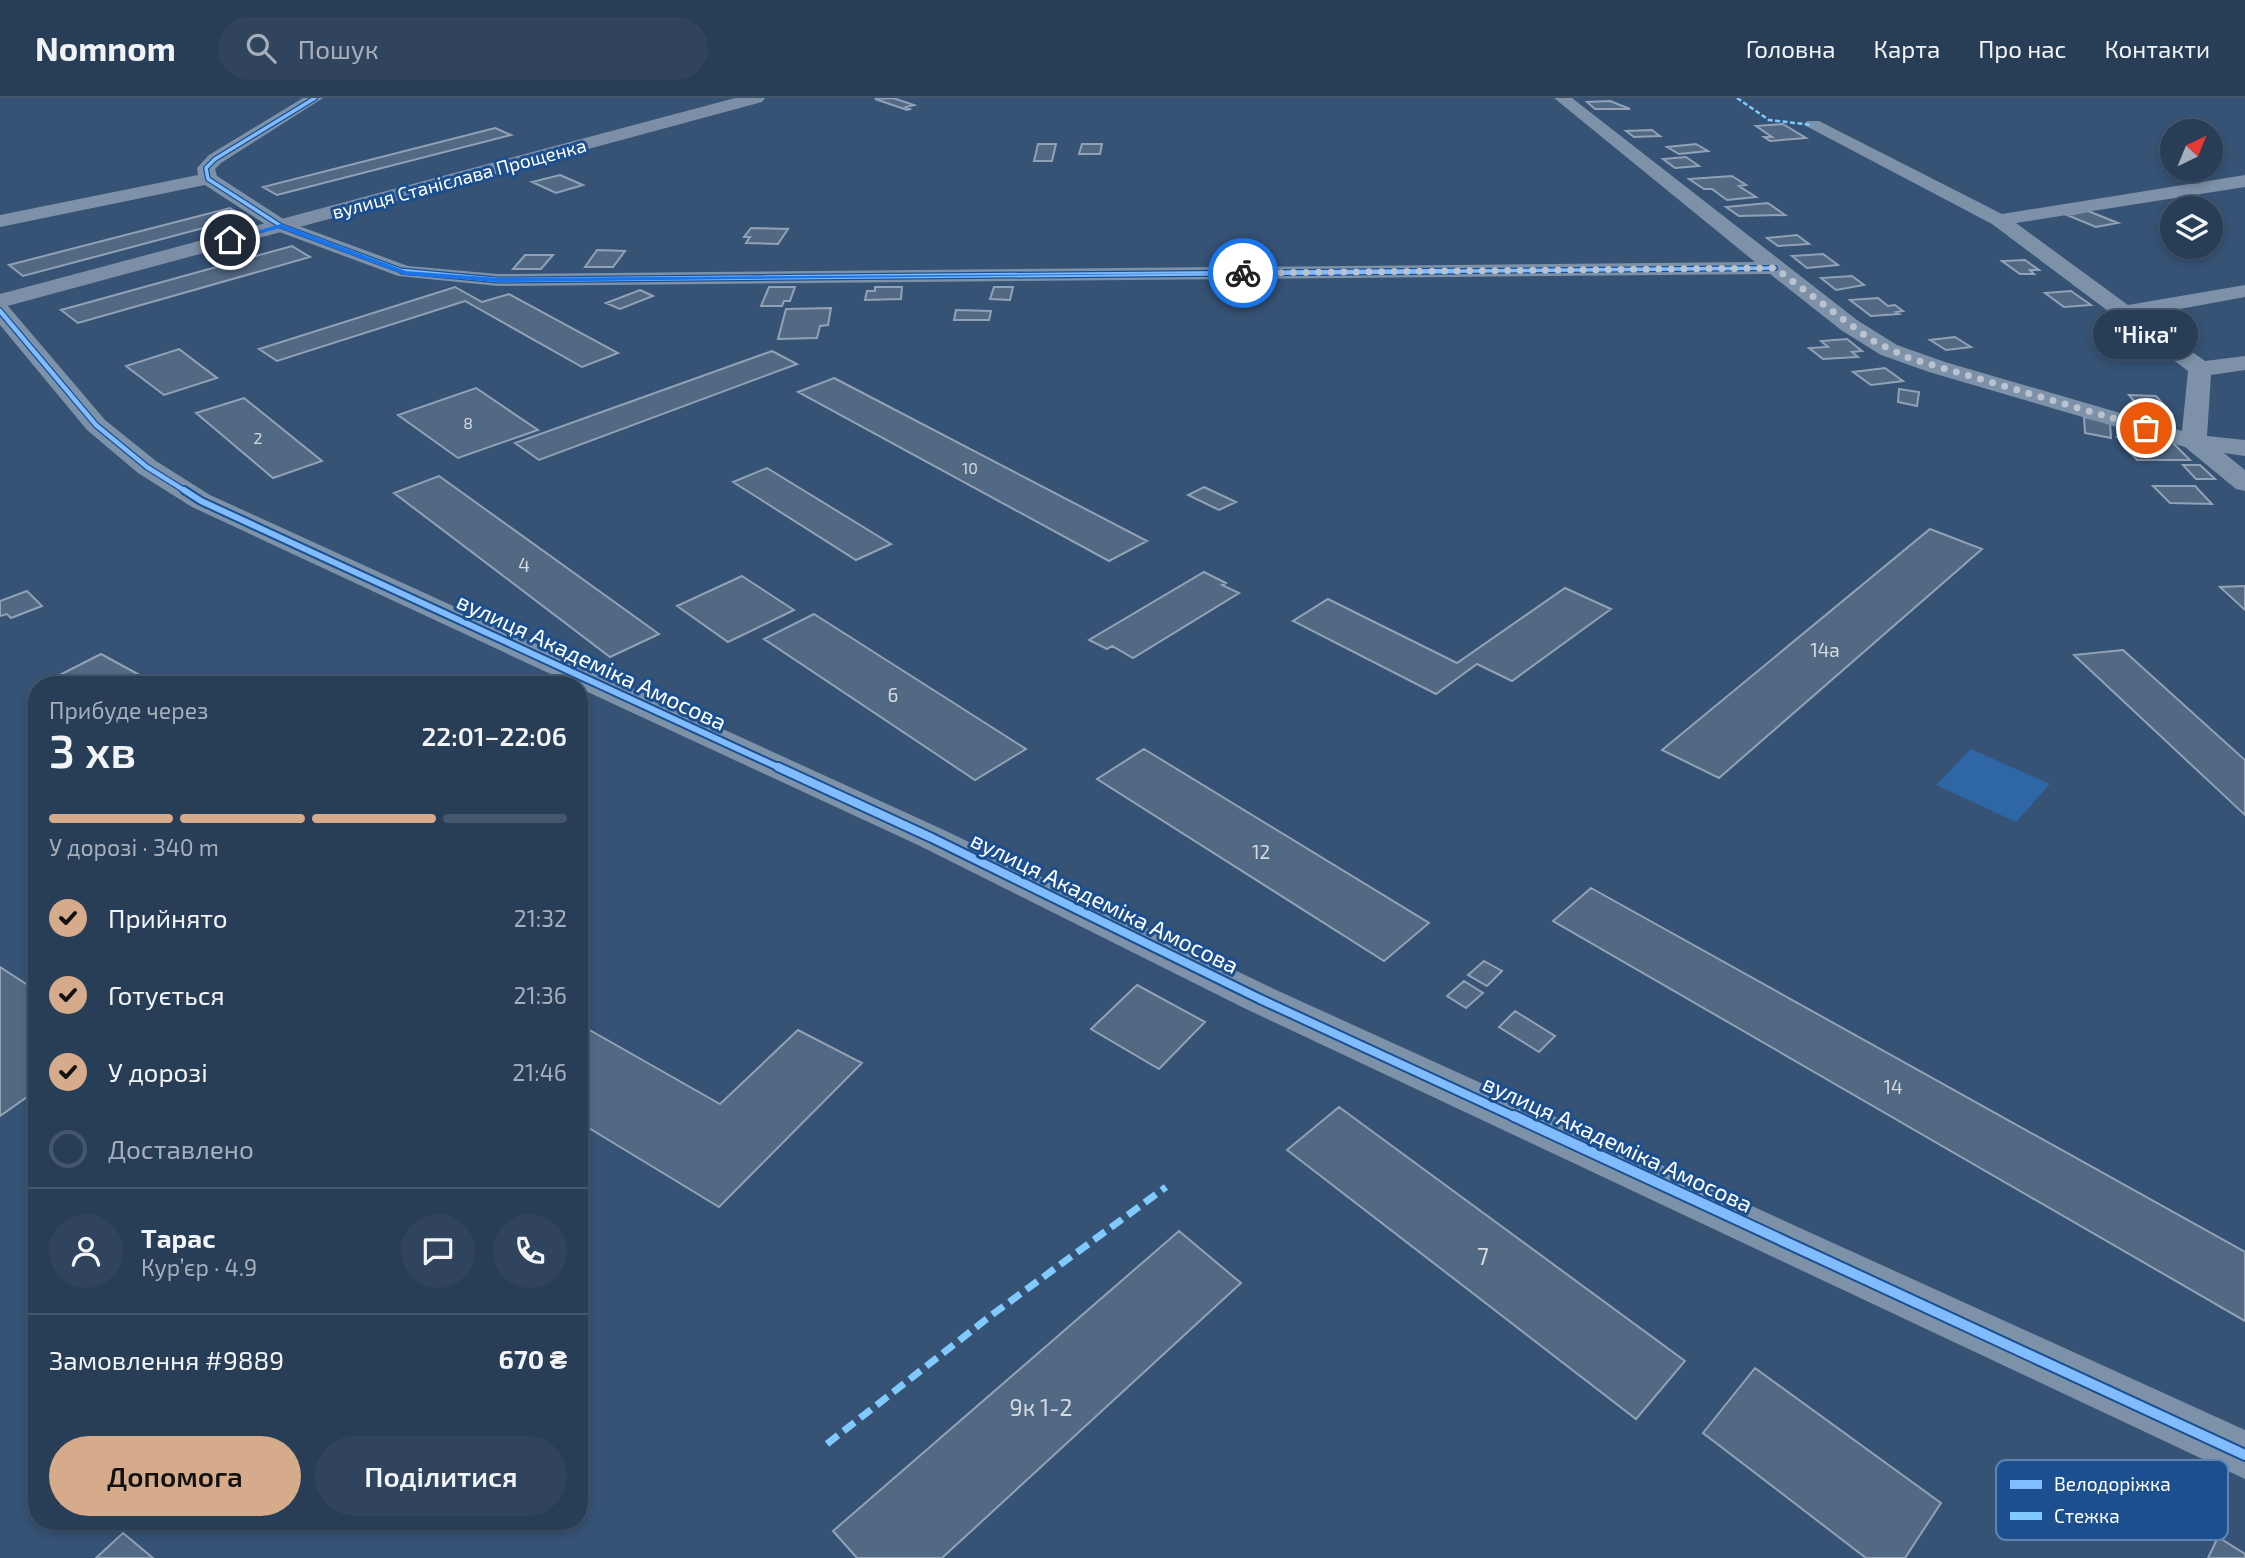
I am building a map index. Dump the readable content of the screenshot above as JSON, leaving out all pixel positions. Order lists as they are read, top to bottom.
{
  "streets": {
    "main road": ["вулиця Станіслава Прощенка"],
    "street": ["вулиця Академіка Амосова"]
  },
  "places": ["\"Ніка\""],
  "house_numbers": [
    "8",
    "2",
    "10",
    "4",
    "14а",
    "6",
    "12",
    "14",
    "7",
    "9к 1-2"
  ],
  "legend": ["Велодоріжка", "Стежка"],
  "north": "top right",
  "page": {
    "header": "Nomnom",
    "search": "Пошук",
    "nav": [
      "Головна",
      "Карта",
      "Про нас",
      "Контакти"
    ],
    "bubble": "\"Ніка\"",
    "heading": ["3 хв", "Прибуде через", "22:01–22:06"],
    "panel": [
      "Тарас",
      "Кур’єр · 4.9",
      "Замовлення #9889",
      "670 ₴"
    ],
    "bar": "У дорозі · 340 m",
    "list": [
      ["Прийнято", "21:32"],
      ["Готується", "21:36"],
      ["У дорозі", "21:46"],
      "Доставлено"
    ],
    "buttons": ["Допомога", "Поділитися"]
  }
}
